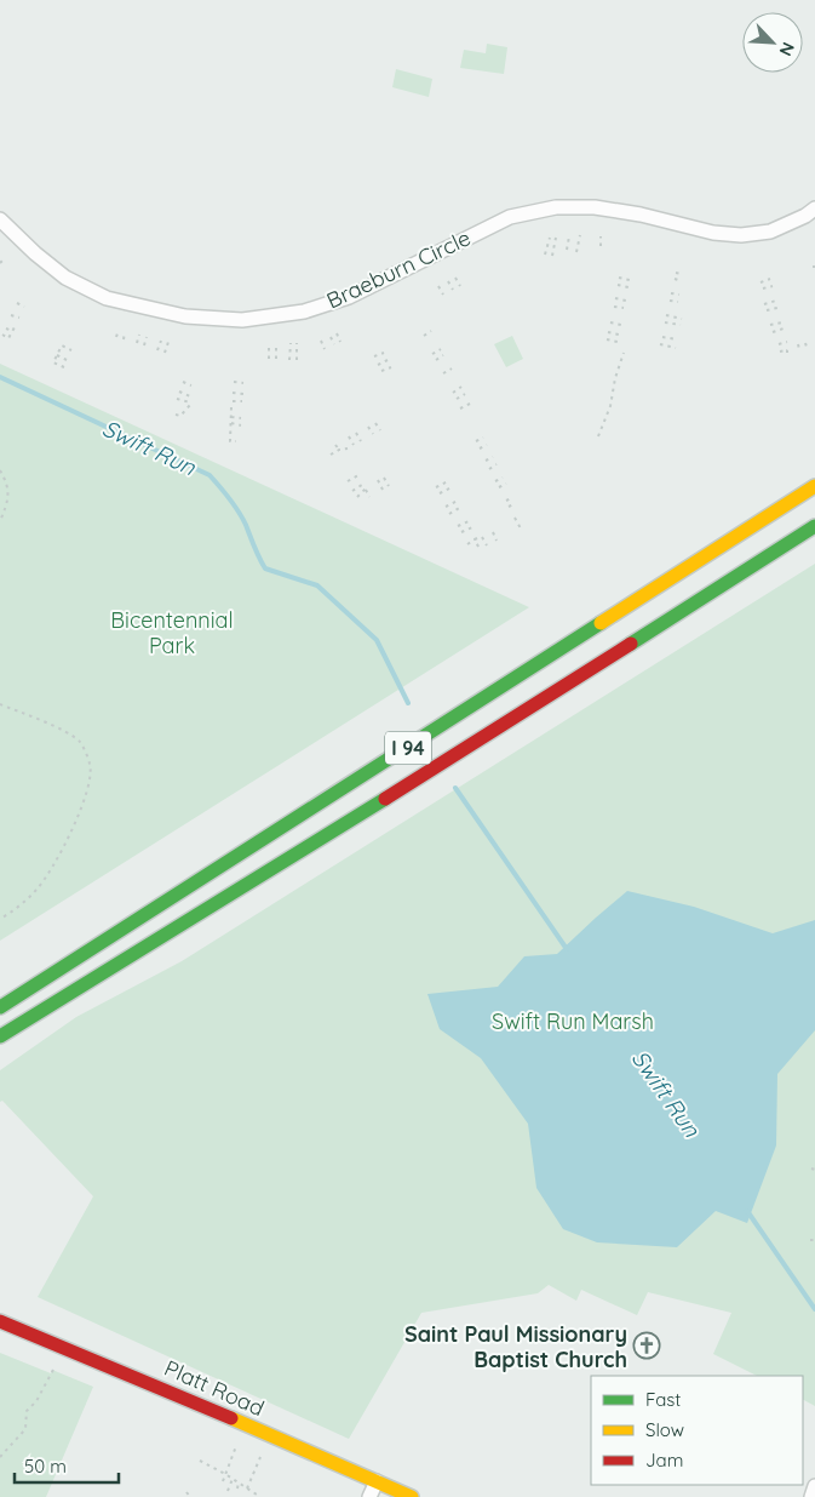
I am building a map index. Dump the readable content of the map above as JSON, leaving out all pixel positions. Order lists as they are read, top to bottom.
{
  "streets": {
    "main road": ["I 94", "Platt Road"],
    "street": ["Braeburn Circle"]
  },
  "water": ["Swift Run"],
  "parks": ["Bicentennial Park", "Swift Run Marsh"],
  "places": {
    "church": ["Saint Paul Missionary Baptist Church"]
  },
  "legend": ["Fast", "Slow", "Jam"],
  "scale_bar": "50 m",
  "north": "bottom right"
}
